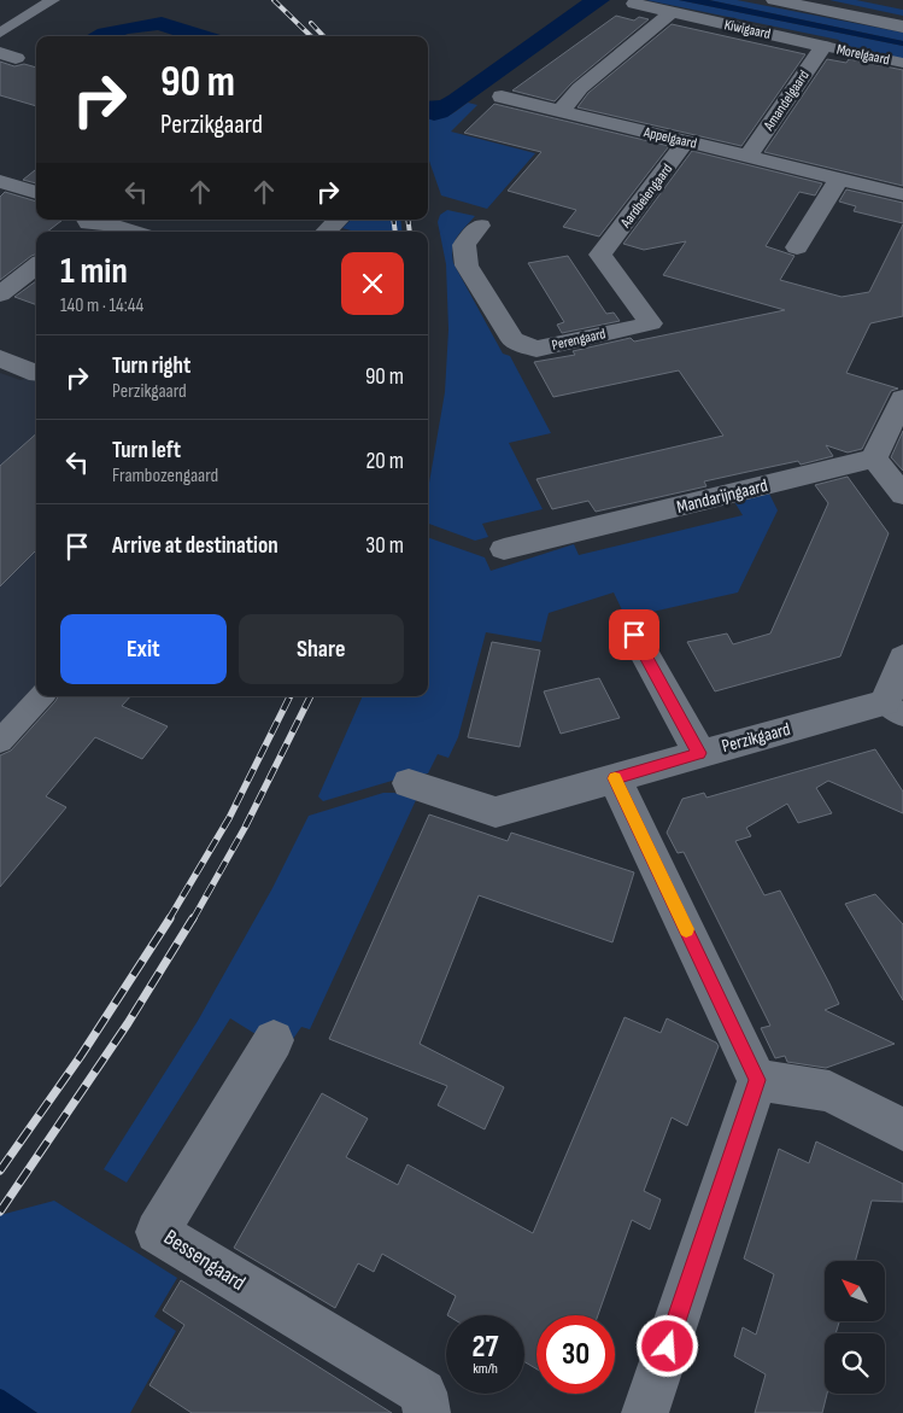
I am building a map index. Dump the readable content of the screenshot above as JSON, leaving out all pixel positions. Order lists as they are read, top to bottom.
{
  "streets": {
    "street": [
      "Kiwigaard",
      "Morelgaard",
      "Amandelgaard",
      "Appelgaard",
      "Aardbeiengaard",
      "Perengaard",
      "Mandarijngaard",
      "Perzikgaard",
      "Bessengaard"
    ]
  },
  "crossings": [
    ["Kiwigaard", "Morelgaard"],
    ["Kiwigaard", "Amandelgaard"],
    ["Morelgaard", "Amandelgaard"],
    ["Amandelgaard", "Appelgaard"],
    ["Appelgaard", "Aardbeiengaard"],
    ["Aardbeiengaard", "Perengaard"]
  ],
  "north": "top left",
  "page": {
    "turn": ["90 m", "Perzikgaard"],
    "heading": ["1 min", "140 m · 14:44"],
    "list": [
      {
        "name": "Turn right",
        "note": "Perzikgaard",
        "value": "90 m"
      },
      {
        "name": "Turn left",
        "note": "Frambozengaard",
        "value": "20 m"
      },
      {
        "name": "Arrive at destination",
        "value": "30 m"
      }
    ],
    "buttons": ["Exit", "Share"],
    "speed": "27 km/h",
    "limit": "30"
  }
}
